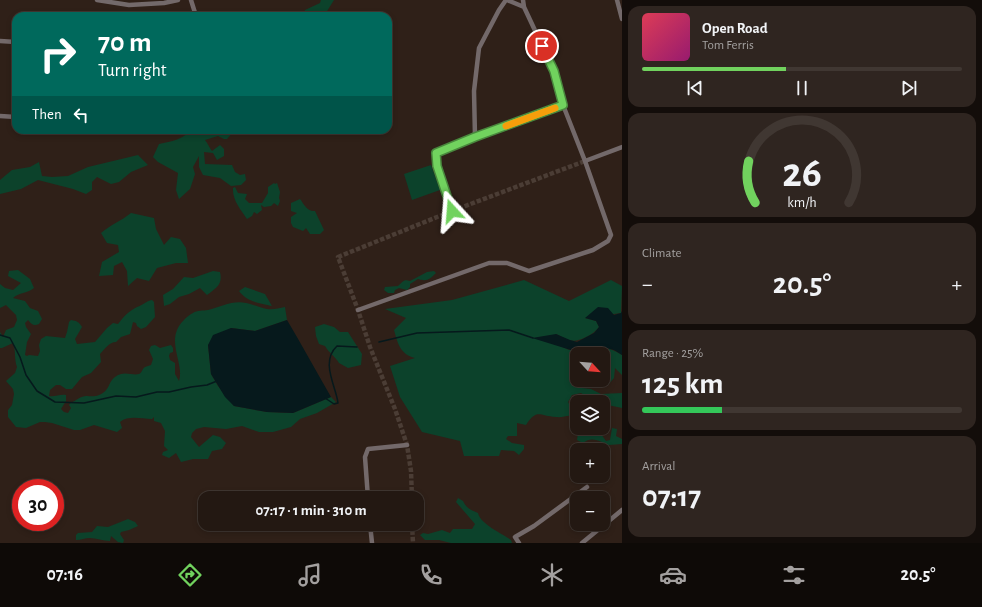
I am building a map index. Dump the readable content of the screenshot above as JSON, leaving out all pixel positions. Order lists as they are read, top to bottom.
{
  "north": "bottom right",
  "page": {
    "turn": ["70 m", "Turn right"],
    "song": ["Open Road", "Tom Ferris"],
    "then": "Then",
    "tile": [
      "Climate",
      ["Range · 25%", "125 km"],
      ["Arrival", "07:17"]
    ],
    "heat": ["−", "20.5°", "+"],
    "map_buttons": ["+", "−"],
    "limit": "30",
    "trip": "07:17 · 1 min · 310 m",
    "tabs": ["07:16", "20.5°"],
    "gauge": ["26", "km/h"]
  }
}
